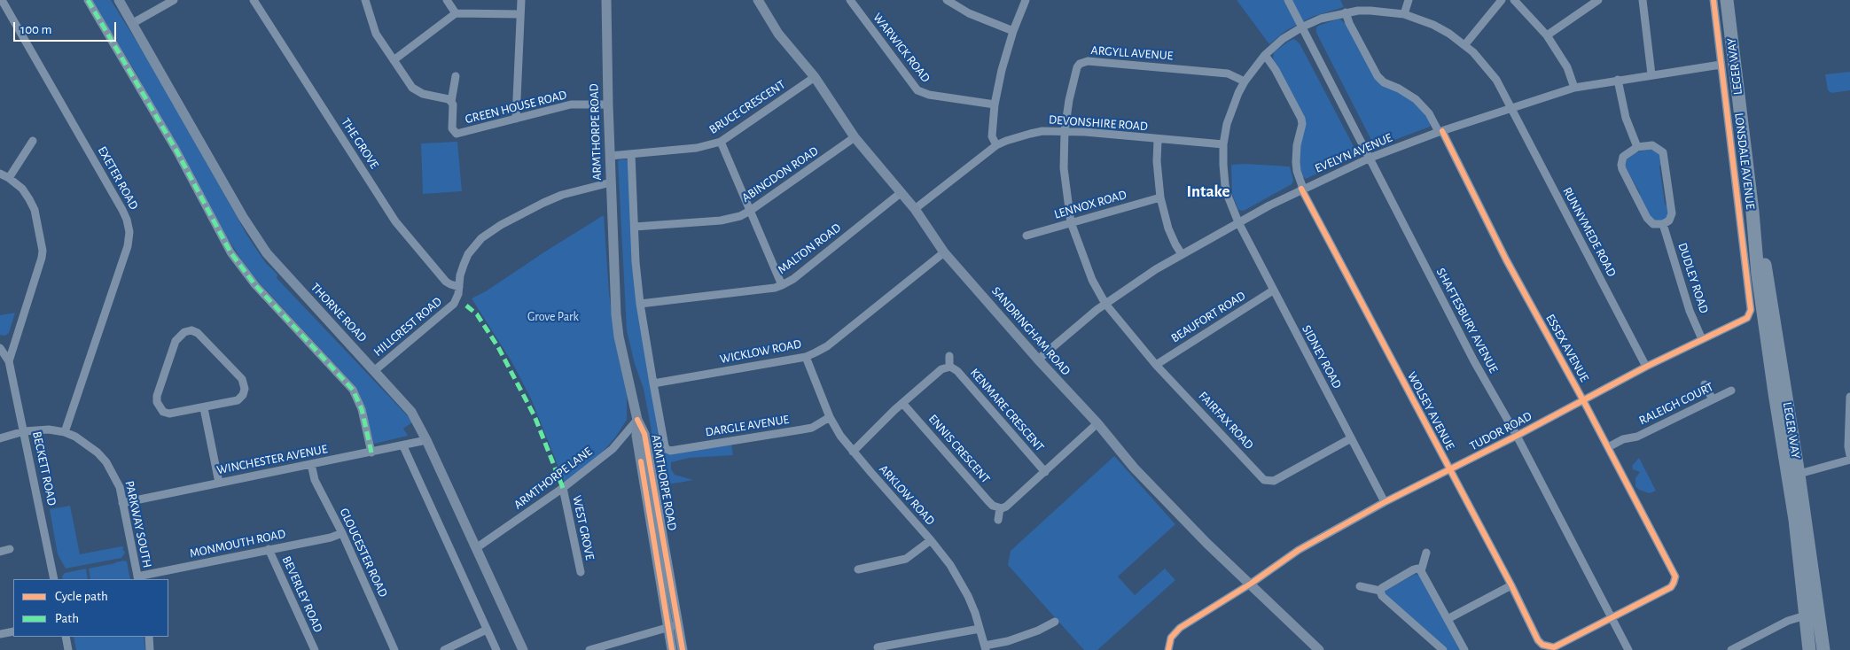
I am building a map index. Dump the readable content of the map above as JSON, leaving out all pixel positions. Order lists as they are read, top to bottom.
{
  "streets": {
    "highway": ["LEGER WAY"],
    "street": [
      "WARWICK ROAD",
      "ARGYLL AVENUE",
      "GREEN HOUSE ROAD",
      "BRUCE CRESCENT",
      "DEVONSHIRE ROAD",
      "ARMTHORPE ROAD",
      "THE GROVE",
      "EVELYN AVENUE",
      "LONSDALE AVENUE",
      "ABINGDON ROAD",
      "EXETER ROAD",
      "LENNOX ROAD",
      "RUNNYMEDE ROAD",
      "MALTON ROAD",
      "DUDLEY ROAD",
      "THORNE ROAD",
      "BEAUFORT ROAD",
      "SHAFTESBURY AVENUE",
      "HILLCREST ROAD",
      "SANDRINGHAM ROAD",
      "ESSEX AVENUE",
      "WICKLOW ROAD",
      "SIDNEY ROAD",
      "RALEIGH COURT",
      "KENMARE CRESCENT",
      "WOLSEY AVENUE",
      "FAIRFAX ROAD",
      "DARGLE AVENUE",
      "TUDOR ROAD",
      "ENNIS CRESCENT",
      "WINCHESTER AVENUE",
      "BECKETT ROAD",
      "ARMTHORPE LANE",
      "ARKLOW ROAD",
      "PARKWAY SOUTH",
      "WEST GROVE",
      "MONMOUTH ROAD",
      "GLOUCESTER ROAD",
      "BEVERLEY ROAD"
    ]
  },
  "crossings": [
    ["ARGYLL AVENUE", "DEVONSHIRE ROAD"],
    ["ARGYLL AVENUE", "EVELYN AVENUE"],
    ["ARGYLL AVENUE", "LENNOX ROAD"],
    ["ARGYLL AVENUE", "SIDNEY ROAD"],
    ["ARGYLL AVENUE", "FAIRFAX ROAD"],
    ["GREEN HOUSE ROAD", "ARMTHORPE ROAD"],
    ["BRUCE CRESCENT", "ARMTHORPE ROAD"],
    ["BRUCE CRESCENT", "SANDRINGHAM ROAD"],
    ["DEVONSHIRE ROAD", "SANDRINGHAM ROAD"],
    ["DEVONSHIRE ROAD", "SIDNEY ROAD"],
    ["ARMTHORPE ROAD", "ABINGDON ROAD"],
    ["ARMTHORPE ROAD", "MALTON ROAD"],
    ["ARMTHORPE ROAD", "HILLCREST ROAD"],
    ["ARMTHORPE ROAD", "WICKLOW ROAD"],
    ["ARMTHORPE ROAD", "DARGLE AVENUE"],
    ["ARMTHORPE ROAD", "ARMTHORPE LANE"],
    ["THE GROVE", "HILLCREST ROAD"],
    ["EVELYN AVENUE", "LONSDALE AVENUE"],
    ["EVELYN AVENUE", "RUNNYMEDE ROAD"],
    ["EVELYN AVENUE", "SHAFTESBURY AVENUE"],
    ["EVELYN AVENUE", "SANDRINGHAM ROAD"],
    ["EVELYN AVENUE", "ESSEX AVENUE"],
    ["EVELYN AVENUE", "SIDNEY ROAD"],
    ["EVELYN AVENUE", "WOLSEY AVENUE"],
    ["EVELYN AVENUE", "FAIRFAX ROAD"],
    ["LONSDALE AVENUE", "TUDOR ROAD"],
    ["ABINGDON ROAD", "SANDRINGHAM ROAD"],
    ["EXETER ROAD", "PARKWAY SOUTH"],
    ["RUNNYMEDE ROAD", "SHAFTESBURY AVENUE"],
    ["RUNNYMEDE ROAD", "ESSEX AVENUE"],
    ["RUNNYMEDE ROAD", "SIDNEY ROAD"],
    ["RUNNYMEDE ROAD", "TUDOR ROAD"],
    ["MALTON ROAD", "SANDRINGHAM ROAD"],
    ["DUDLEY ROAD", "TUDOR ROAD"],
    ["THORNE ROAD", "HILLCREST ROAD"],
    ["THORNE ROAD", "WINCHESTER AVENUE"],
    ["THORNE ROAD", "ARMTHORPE LANE"],
    ["BEAUFORT ROAD", "SIDNEY ROAD"],
    ["BEAUFORT ROAD", "FAIRFAX ROAD"],
    ["SHAFTESBURY AVENUE", "ESSEX AVENUE"],
    ["SHAFTESBURY AVENUE", "SIDNEY ROAD"],
    ["SHAFTESBURY AVENUE", "WOLSEY AVENUE"],
    ["SHAFTESBURY AVENUE", "TUDOR ROAD"],
    ["SANDRINGHAM ROAD", "WICKLOW ROAD"],
    ["SANDRINGHAM ROAD", "TUDOR ROAD"],
    ["ESSEX AVENUE", "RALEIGH COURT"],
    ["ESSEX AVENUE", "WOLSEY AVENUE"],
    ["ESSEX AVENUE", "TUDOR ROAD"],
    ["WICKLOW ROAD", "ARKLOW ROAD"],
    ["SIDNEY ROAD", "WOLSEY AVENUE"],
    ["SIDNEY ROAD", "FAIRFAX ROAD"],
    ["SIDNEY ROAD", "TUDOR ROAD"],
    ["WOLSEY AVENUE", "TUDOR ROAD"],
    ["DARGLE AVENUE", "ARKLOW ROAD"],
    ["WINCHESTER AVENUE", "PARKWAY SOUTH"],
    ["WINCHESTER AVENUE", "GLOUCESTER ROAD"],
    ["BECKETT ROAD", "PARKWAY SOUTH"],
    ["ARMTHORPE LANE", "WEST GROVE"],
    ["PARKWAY SOUTH", "MONMOUTH ROAD"],
    ["MONMOUTH ROAD", "GLOUCESTER ROAD"],
    ["MONMOUTH ROAD", "BEVERLEY ROAD"]
  ],
  "districts": ["Intake"],
  "parks": ["Grove Park"],
  "legend": ["Cycle path", "Path"],
  "scale_bar": "100 m"
}
